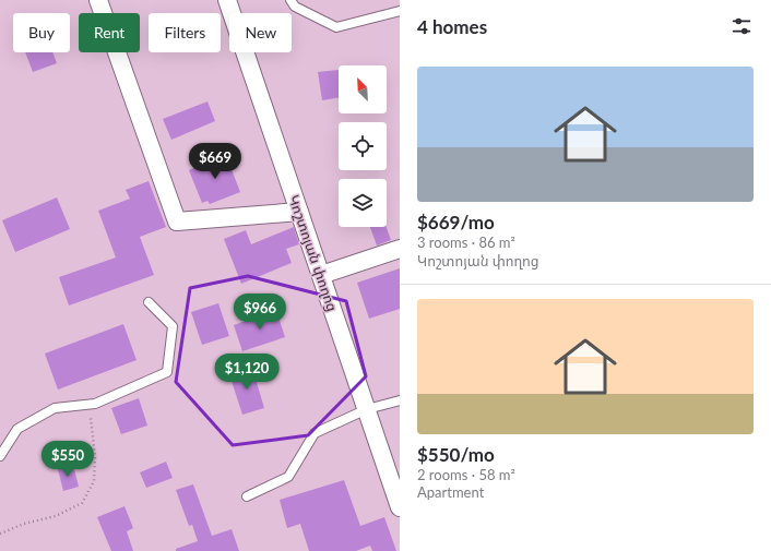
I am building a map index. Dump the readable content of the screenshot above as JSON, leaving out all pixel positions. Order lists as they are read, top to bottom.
{
  "streets": {
    "street": ["Կոշտոյան փողոց"]
  },
  "north": "top left",
  "page": {
    "heading": "4 homes",
    "chip": [
      "Buy",
      "Rent",
      "Filters",
      "New"
    ],
    "list": [
      {
        "name": "$669/mo",
        "note": "3 rooms · 86 m² · Կոշտոյան փողոց"
      },
      {
        "name": "$550/mo",
        "note": "2 rooms · 58 m² · Apartment"
      }
    ],
    "price": [
      "$669",
      "$966",
      "$1,120",
      "$550"
    ]
  }
}
